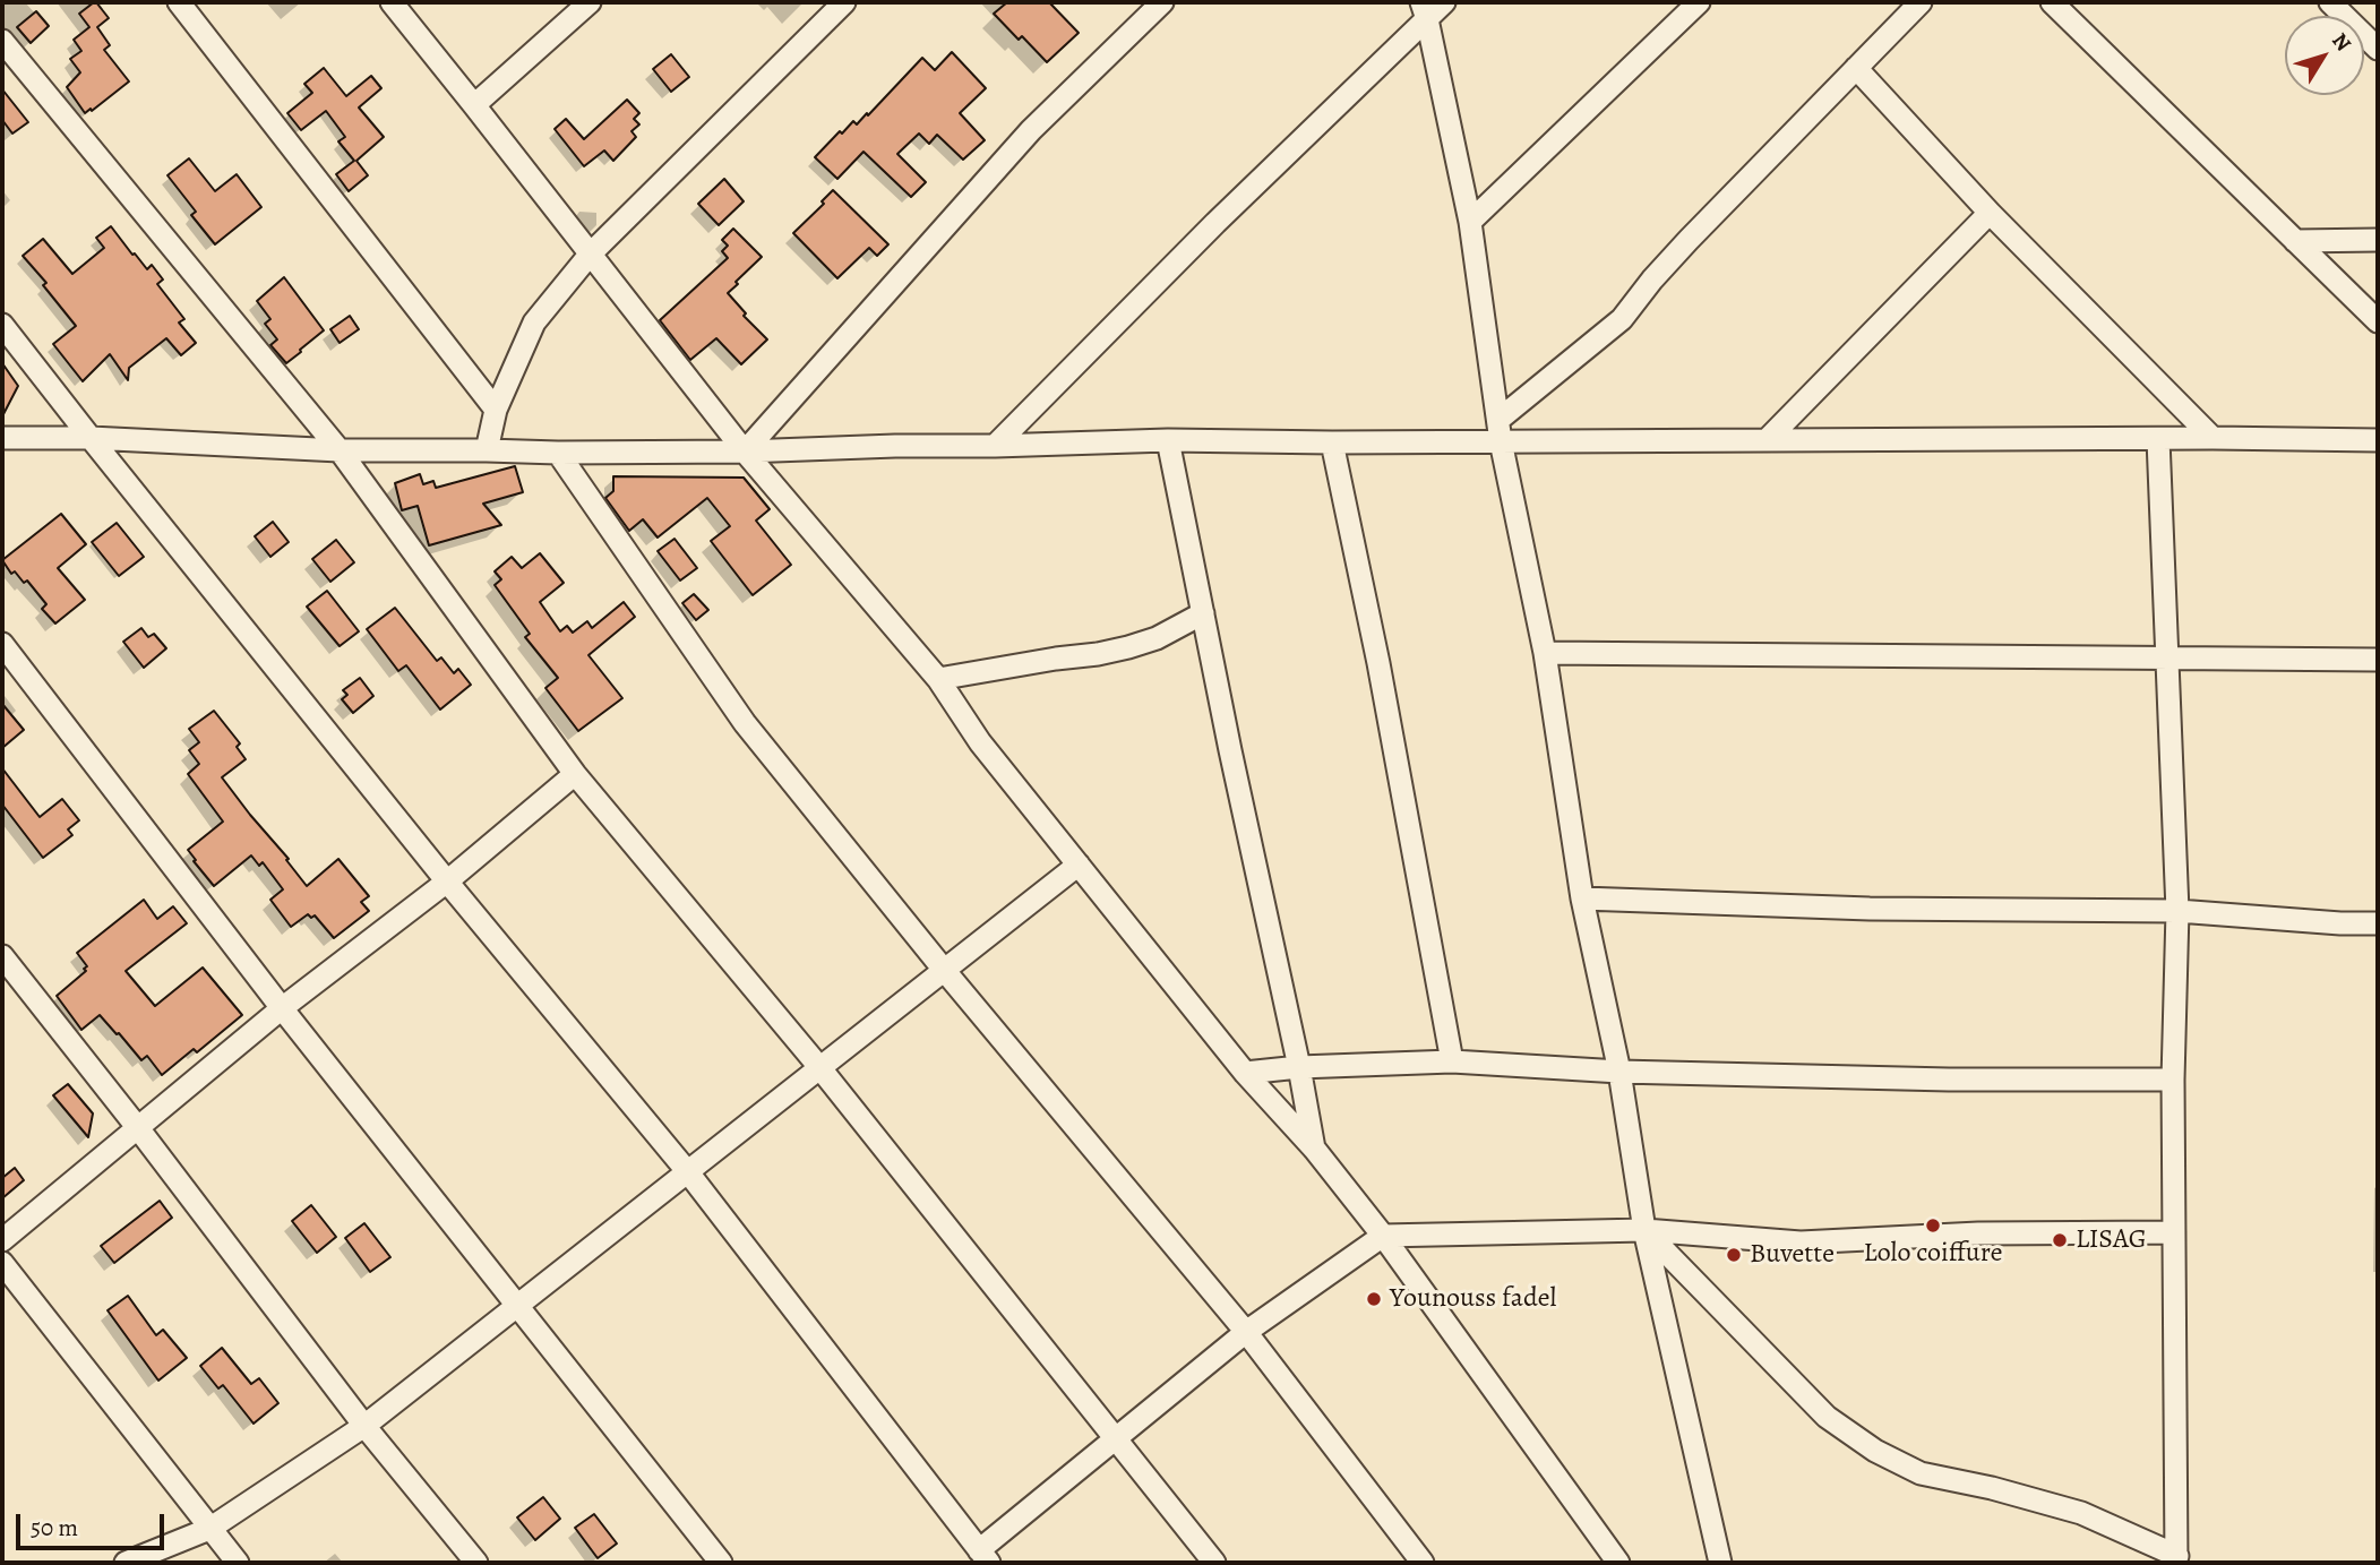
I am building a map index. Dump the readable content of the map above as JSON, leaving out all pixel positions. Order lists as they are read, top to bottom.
{
  "places": [
    "Lolo coiffure",
    "LISAG",
    "Buvette",
    "Younouss fadel"
  ],
  "scale_bar": "50 m",
  "north": "top right"
}
